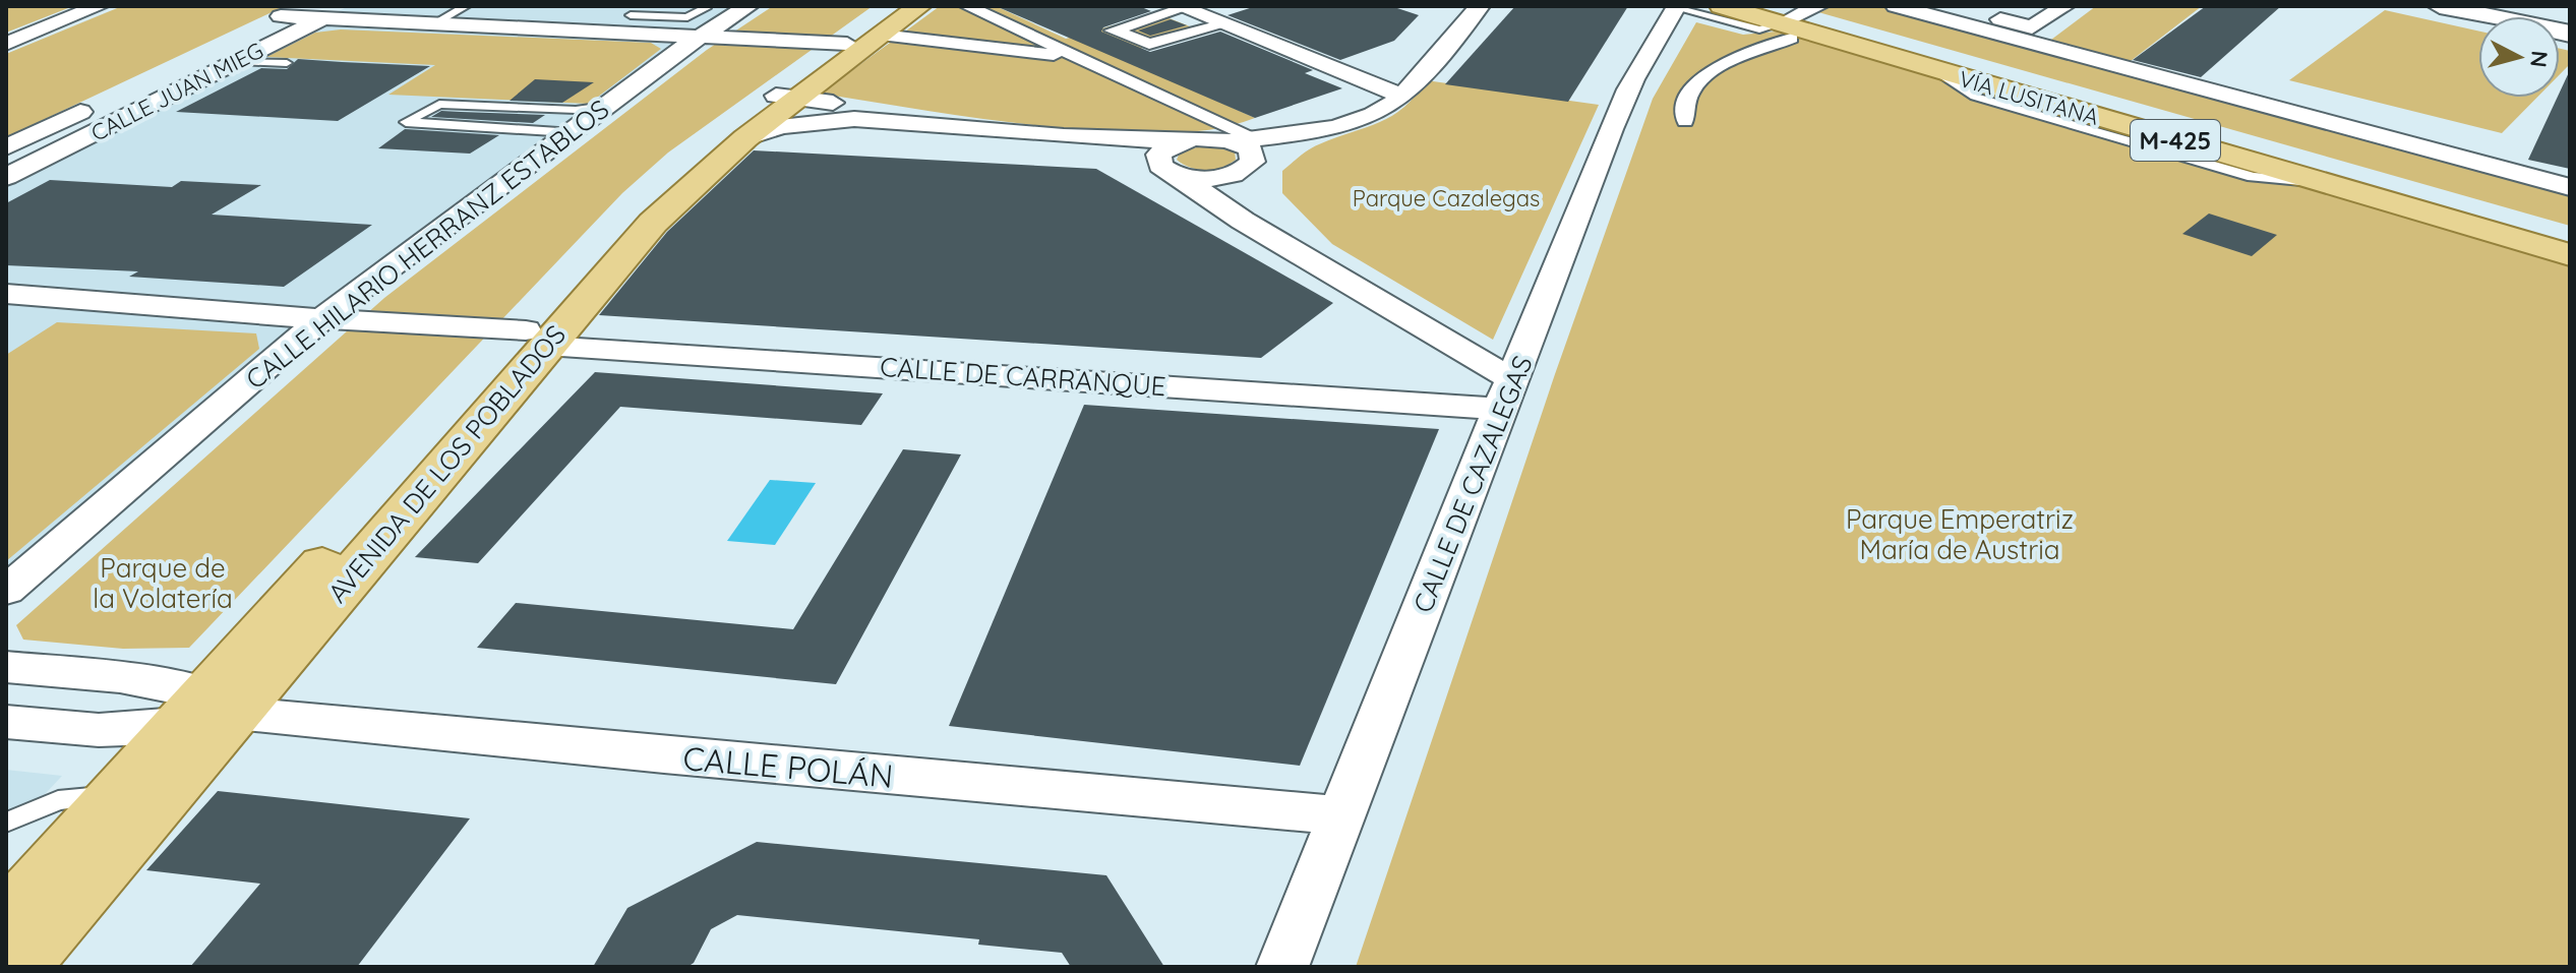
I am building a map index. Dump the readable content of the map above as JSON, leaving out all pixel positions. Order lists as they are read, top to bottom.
{
  "streets": {
    "main road": ["VÍA LUSITANA", "M-425", "AVENIDA DE LOS POBLADOS"],
    "street": [
      "CALLE JUAN MIEG",
      "CALLE HILARIO HERRANZ ESTABLOS",
      "CALLE DE CARRANQUE",
      "CALLE DE CAZALEGAS",
      "CALLE POLÁN"
    ]
  },
  "crossings": [
    ["CALLE HILARIO HERRANZ ESTABLOS", "CALLE DE CARRANQUE"],
    ["CALLE DE CARRANQUE", "AVENIDA DE LOS POBLADOS"],
    ["CALLE DE CARRANQUE", "CALLE DE CAZALEGAS"],
    ["AVENIDA DE LOS POBLADOS", "CALLE POLÁN"],
    ["CALLE DE CAZALEGAS", "CALLE POLÁN"]
  ],
  "parks": ["Parque Cazalegas", "Parque Emperatriz María de Austria", "Parque de la Volatería"],
  "north": "right"
}
